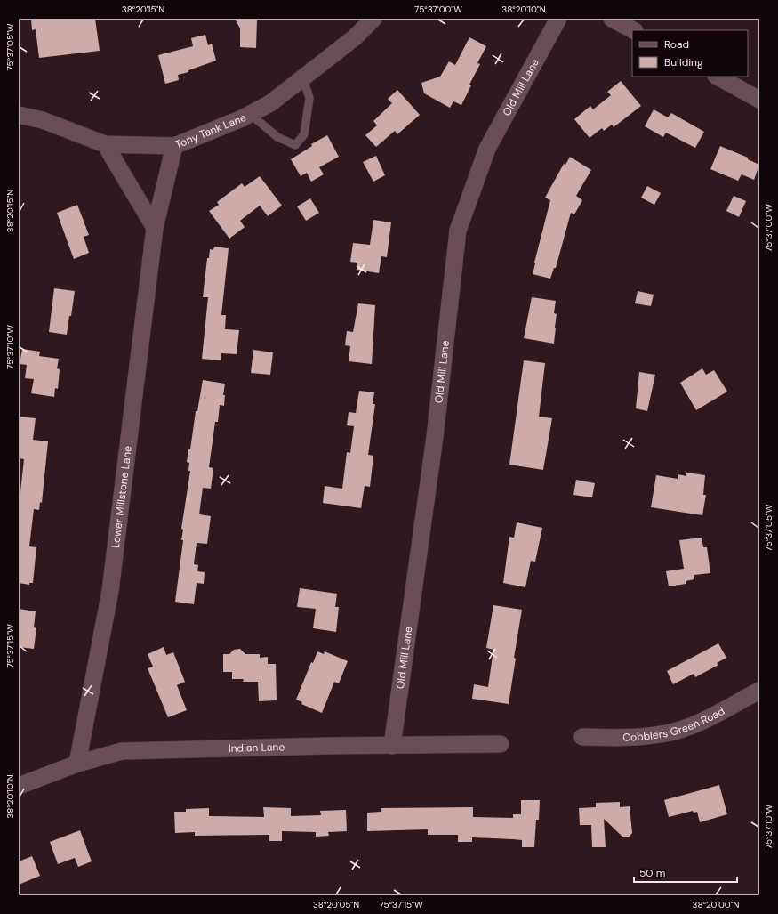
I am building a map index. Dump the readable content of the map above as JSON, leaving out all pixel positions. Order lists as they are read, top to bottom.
{
  "streets": {
    "street": [
      "Old Mill Lane",
      "Tony Tank Lane",
      "Lower Millstone Lane",
      "Cobblers Green Road",
      "Indian Lane"
    ]
  },
  "crossings": [
    ["Old Mill Lane", "Indian Lane"],
    ["Tony Tank Lane", "Lower Millstone Lane"],
    ["Lower Millstone Lane", "Indian Lane"]
  ],
  "legend": ["Road", "Building"],
  "scale_bar": "50 m",
  "coordinates": [
    "38°20'15\"N",
    "75°37'00\"W",
    "38°20'10\"N",
    "75°37'05\"W",
    "75°37'10\"W",
    "75°37'15\"W",
    "38°20'05\"N",
    "38°20'00\"N"
  ]
}
